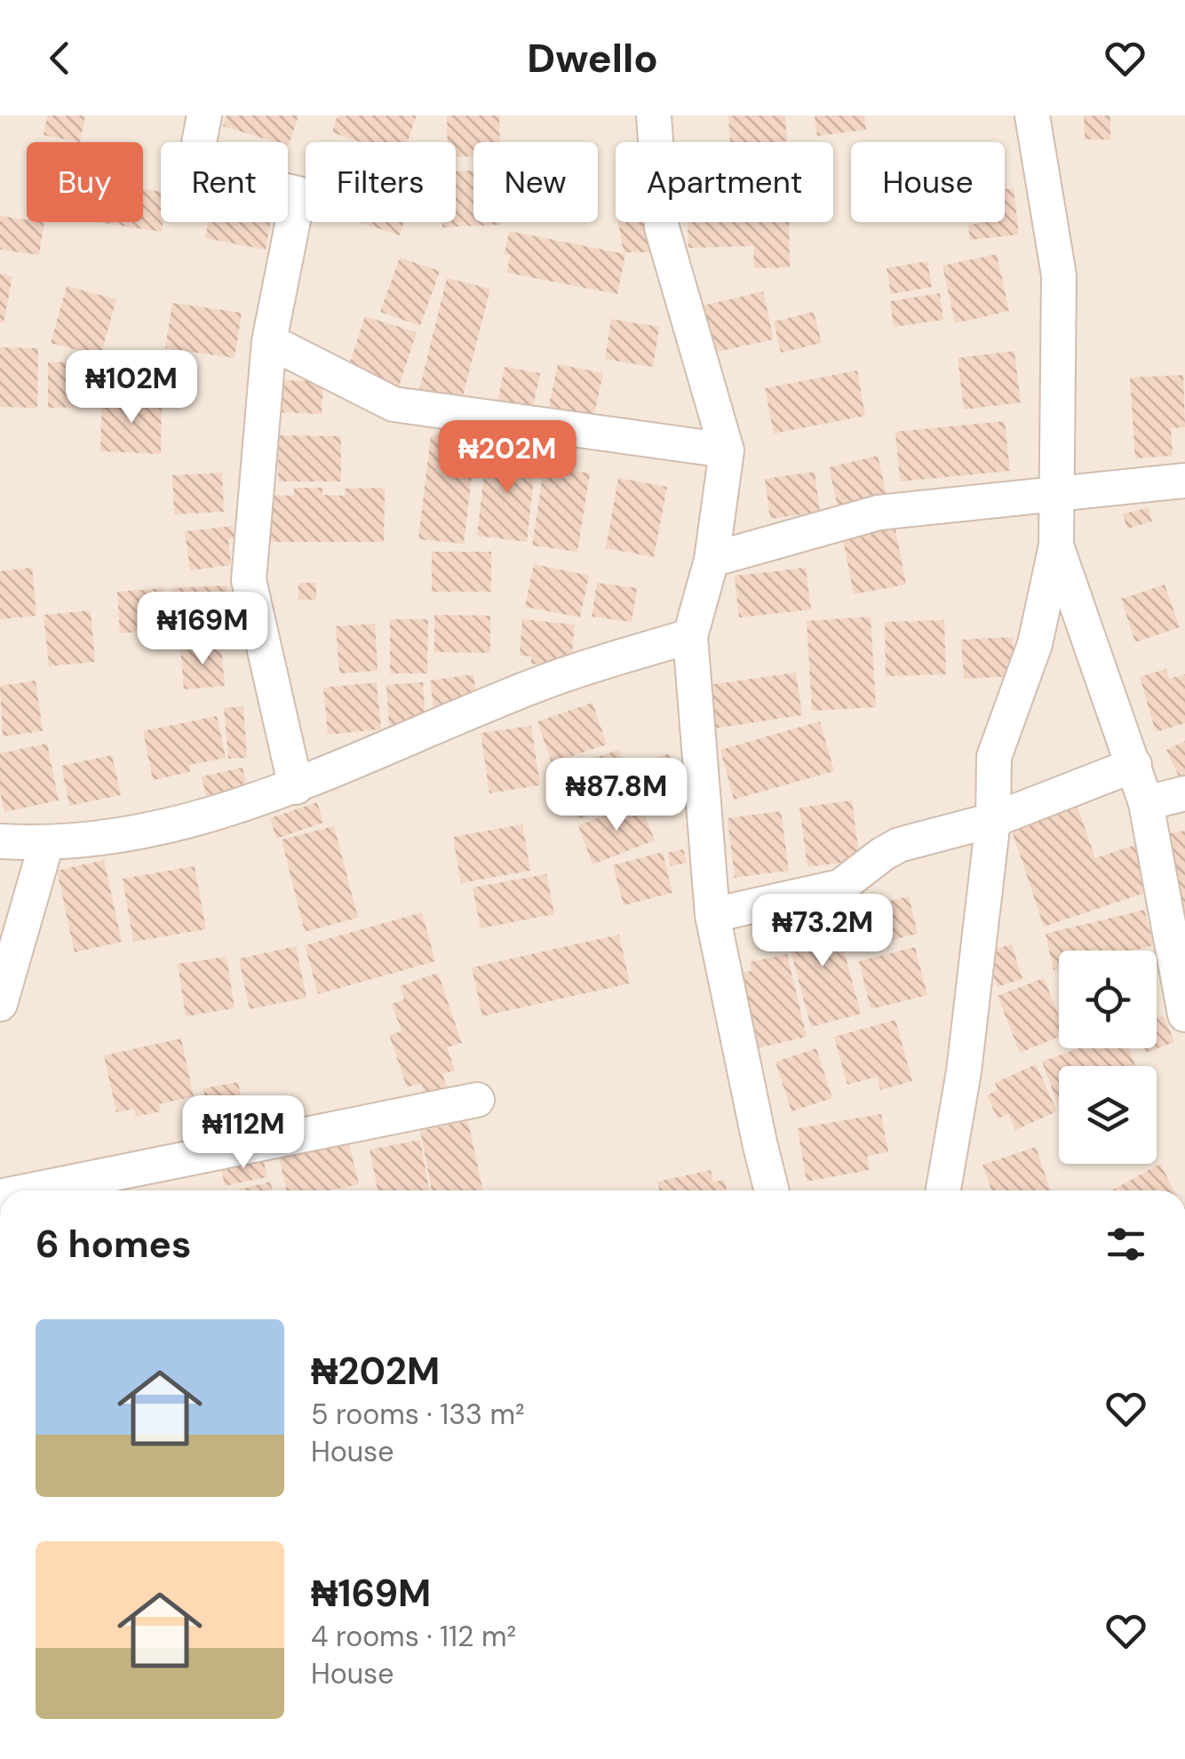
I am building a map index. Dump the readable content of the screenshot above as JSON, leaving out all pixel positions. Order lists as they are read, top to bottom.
{
  "page": {
    "header": "Dwello",
    "chip": [
      "Buy",
      "Rent",
      "Filters",
      "New",
      "Apartment",
      "House"
    ],
    "price": [
      "₦102M",
      "₦202M",
      "₦169M",
      "₦87.8M",
      "₦73.2M",
      "₦112M"
    ],
    "heading": "6 homes",
    "list": [
      {
        "name": "₦202M",
        "note": "5 rooms · 133 m² · House"
      },
      {
        "name": "₦169M",
        "note": "4 rooms · 112 m² · House"
      }
    ]
  }
}
